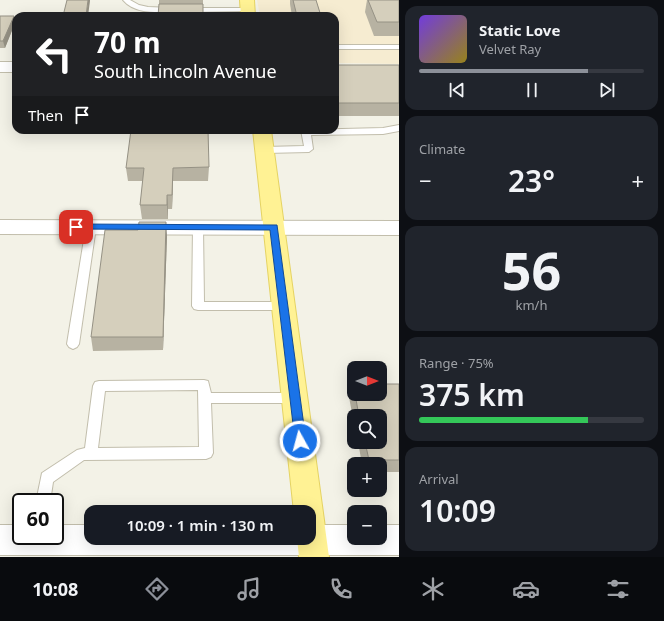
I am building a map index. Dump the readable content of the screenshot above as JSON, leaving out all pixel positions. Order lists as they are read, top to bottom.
{
  "north": "right",
  "page": {
    "turn": ["70 m", "South Lincoln Avenue"],
    "song": ["Static Love", "Velvet Ray"],
    "then": "Then",
    "tile": [
      "Climate",
      ["56", "km/h"],
      ["Range · 75%", "375 km"],
      ["Arrival", "10:09"]
    ],
    "heat": ["−", "23°", "+"],
    "map_buttons": ["+", "−"],
    "limit": "60",
    "trip": "10:09 · 1 min · 130 m",
    "tabs": "10:08"
  }
}
